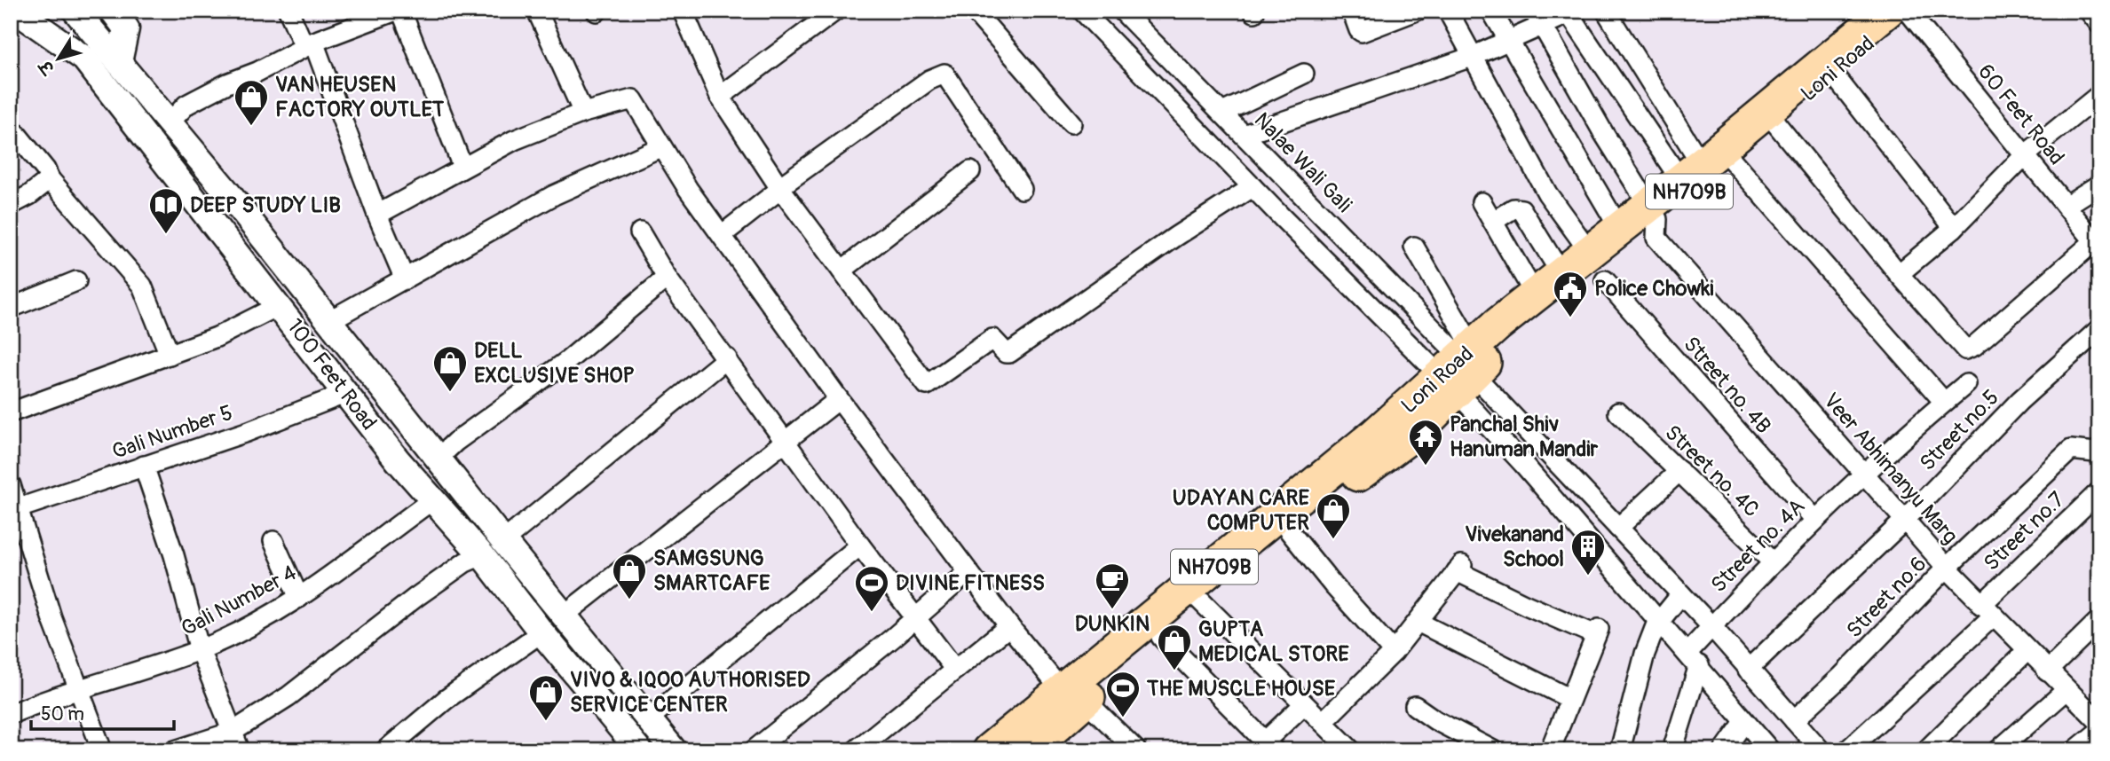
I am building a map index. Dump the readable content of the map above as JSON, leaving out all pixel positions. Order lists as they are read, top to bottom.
{
  "streets": {
    "highway": ["Loni Road", "NH709B"],
    "main road": ["100 Feet Road"],
    "street": [
      "60 Feet Road",
      "Nalae Wali Gali",
      "Street no. 4B",
      "Street no.5",
      "Gali Number 5",
      "Veer Abhimanyu Marg",
      "Street no. 4C",
      "Street no.7",
      "Street no. 4A",
      "Street no.6",
      "Gali Number 4"
    ]
  },
  "crossings": [
    ["Loni Road", "60 Feet Road"],
    ["Loni Road", "Nalae Wali Gali"],
    ["Loni Road", "Veer Abhimanyu Marg"],
    ["100 Feet Road", "Gali Number 5"],
    ["100 Feet Road", "Gali Number 4"],
    ["Street no. 4B", "Street no. 4A"],
    ["Street no.5", "Veer Abhimanyu Marg"],
    ["Veer Abhimanyu Marg", "Street no.7"],
    ["Veer Abhimanyu Marg", "Street no. 4A"],
    ["Veer Abhimanyu Marg", "Street no.6"],
    ["Street no. 4C", "Street no. 4A"]
  ],
  "places": {
    "shop": [
      "VAN HEUSEN FACTORY OUTLET",
      "DELL EXCLUSIVE SHOP",
      "UDAYAN CARE COMPUTER",
      "SAMGSUNG SMARTCAFE",
      "GUPTA MEDICAL STORE",
      "VIVO & IQOO AUTHORISED SERVICE CENTER"
    ],
    "library": ["DEEP STUDY LIB"],
    "public building": ["Police Chowki"],
    "temple": ["Panchal Shiv Hanuman Mandir"],
    "building": ["Vivekanand School"],
    "cafe": ["DUNKIN"],
    "sports": ["DIVINE FITNESS", "THE MUSCLE HOUSE"]
  },
  "scale_bar": "50 m",
  "north": "bottom left"
}
